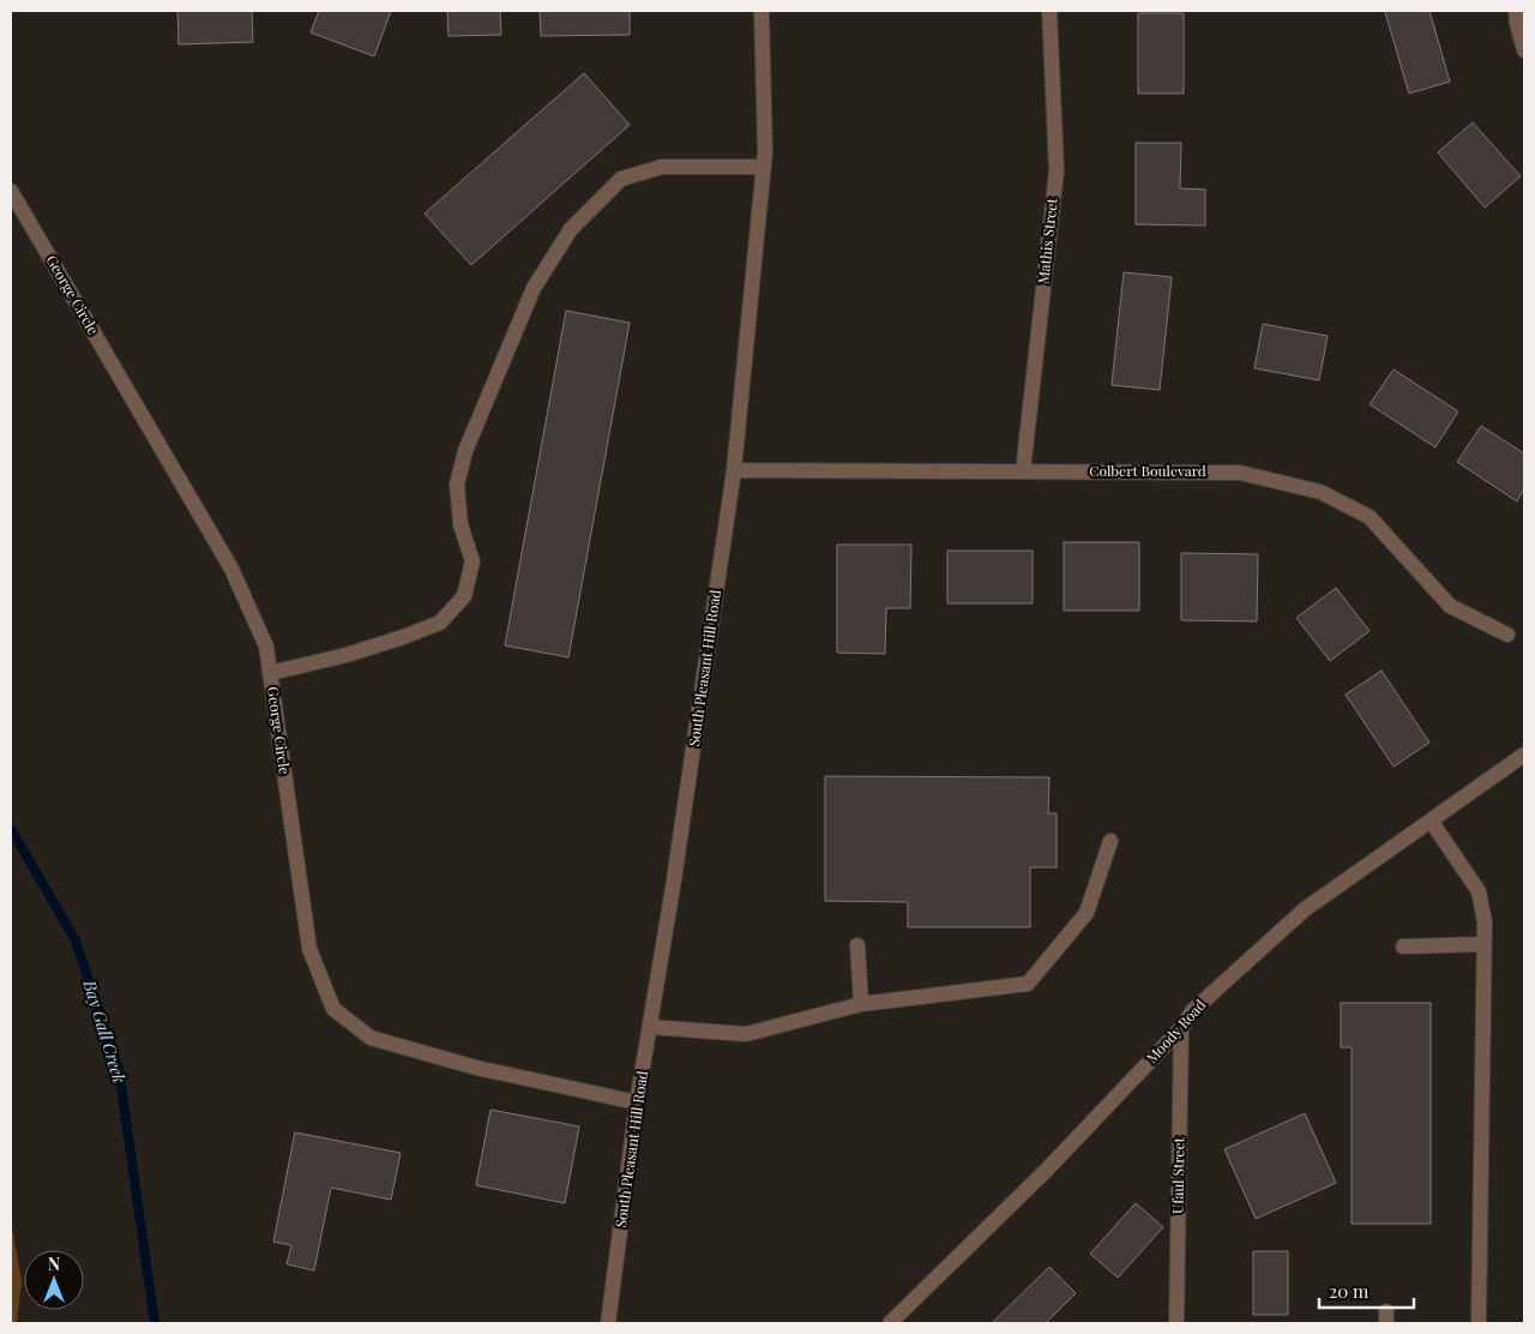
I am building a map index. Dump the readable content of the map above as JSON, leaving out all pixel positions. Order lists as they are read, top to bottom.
{
  "streets": {
    "street": [
      "Mathis Street",
      "George Circle",
      "Colbert Boulevard",
      "South Pleasant Hill Road",
      "Moody Road",
      "Ufaul Street"
    ]
  },
  "crossings": [
    ["Mathis Street", "Colbert Boulevard"],
    ["George Circle", "South Pleasant Hill Road"],
    ["Colbert Boulevard", "South Pleasant Hill Road"],
    ["Moody Road", "Ufaul Street"]
  ],
  "water": ["Bay Gall Creek"],
  "scale_bar": "20 m",
  "north": "top"
}
